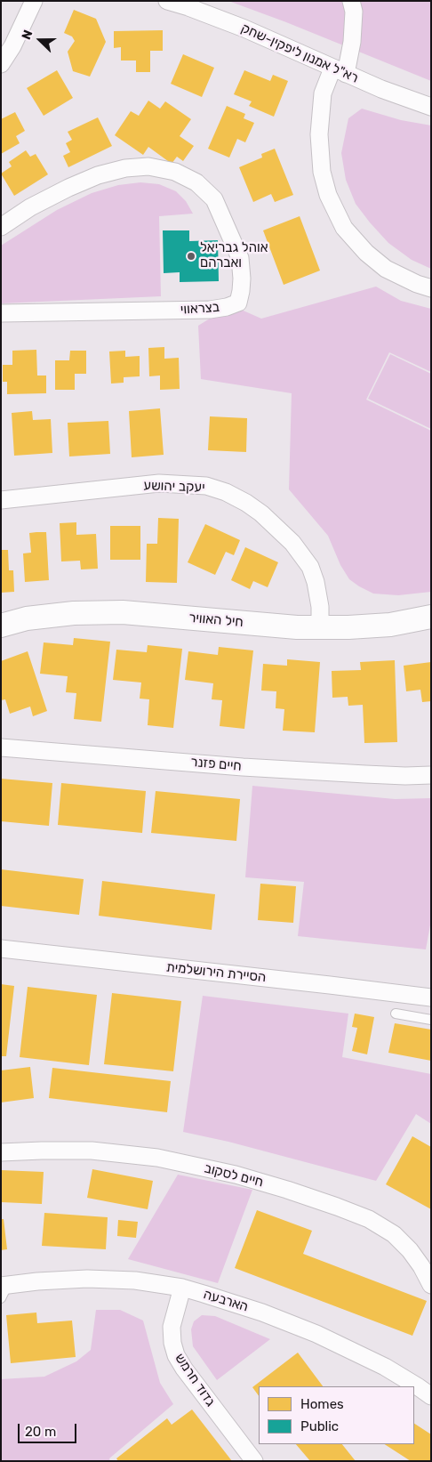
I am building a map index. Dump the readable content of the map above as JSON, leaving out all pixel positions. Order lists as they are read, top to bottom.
{
  "streets": {
    "street": [
      "רא\"ל אמנון ליפקין-שחק",
      "בצראווי",
      "יעקב יהושע",
      "חיל האוויר",
      "חיים פזנר",
      "הסיירת הירושלמית",
      "חיים לסקוב",
      "הארבעה",
      "גדוד חרמש"
    ]
  },
  "crossings": [
    ["יעקב יהושע", "חיל האוויר"],
    ["הארבעה", "גדוד חרמש"]
  ],
  "places": ["אוהל גבריאל ואברהם"],
  "legend": ["Homes", "Public"],
  "scale_bar": "20 m",
  "north": "left"
}
